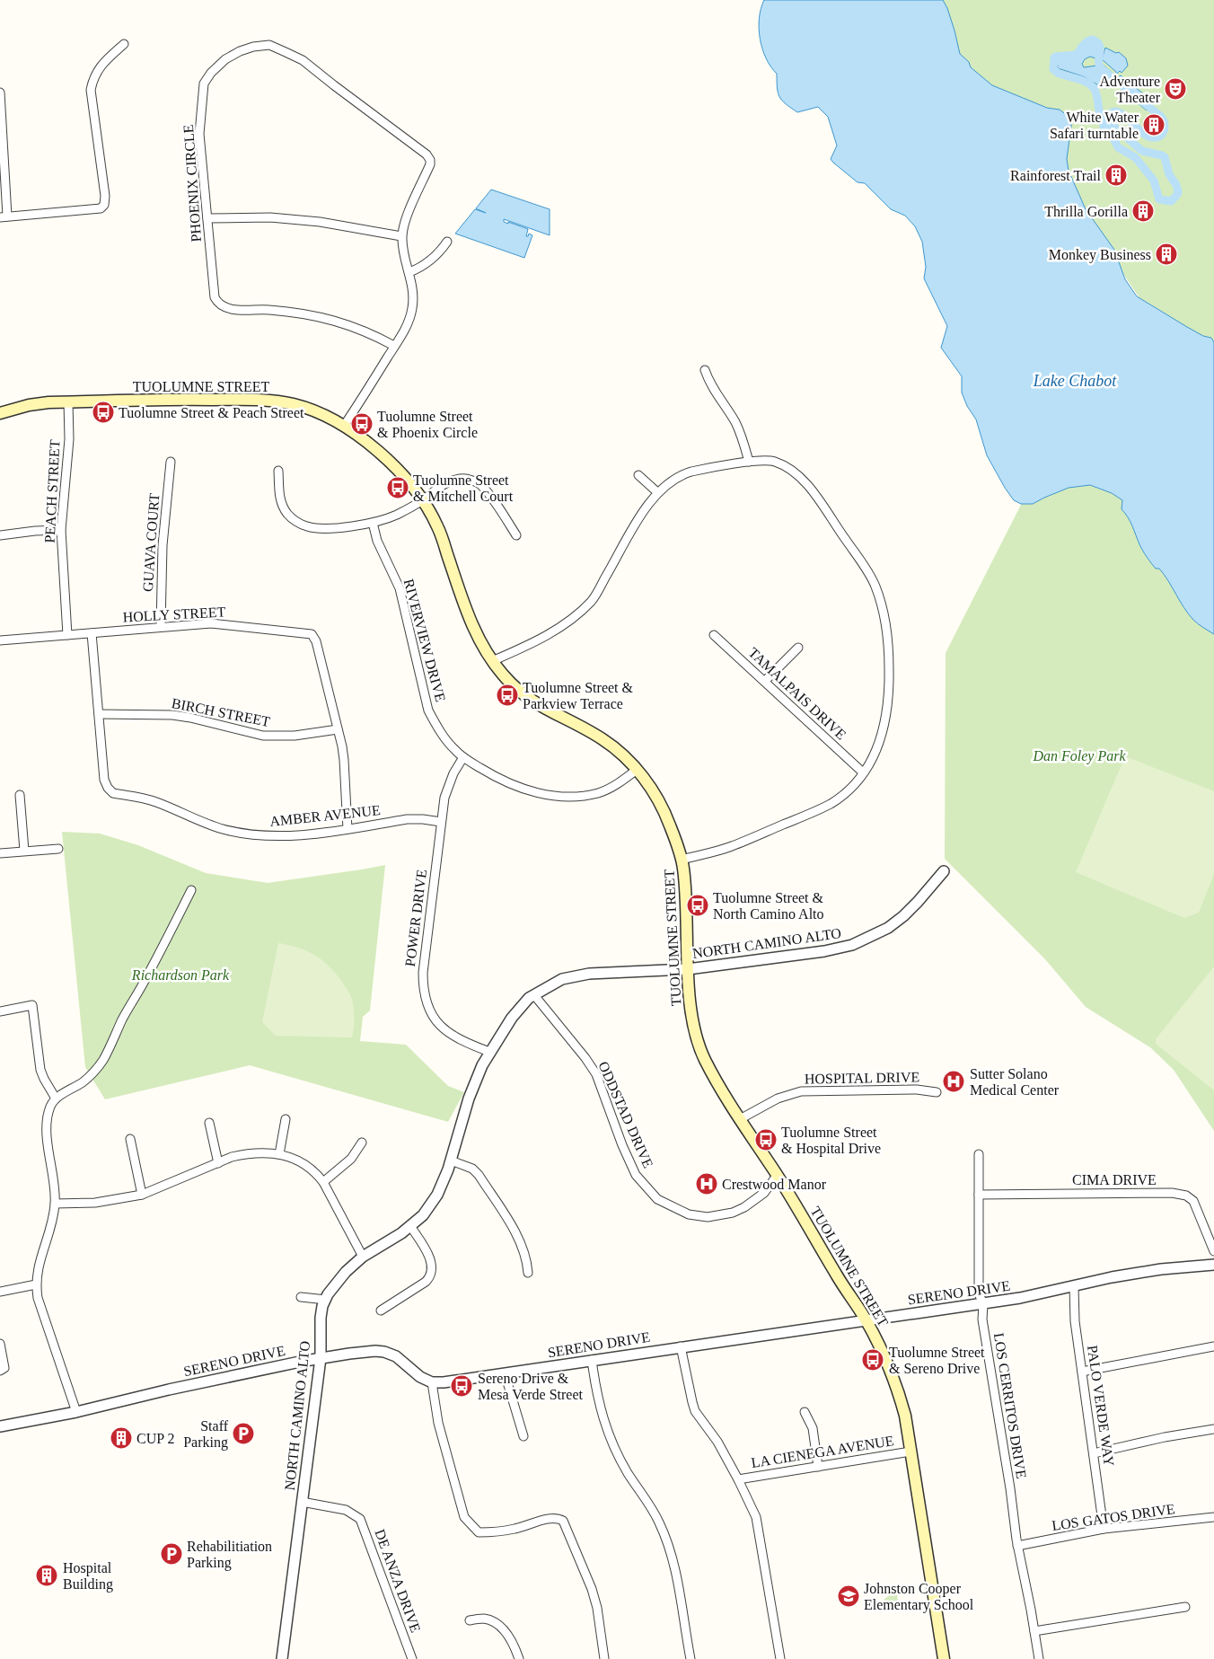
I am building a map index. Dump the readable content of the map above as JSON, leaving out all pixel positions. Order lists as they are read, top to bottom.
{
  "streets": {
    "main road": ["TUOLUMNE STREET"],
    "street": [
      "PHOENIX CIRCLE",
      "PEACH STREET",
      "GUAVA COURT",
      "HOLLY STREET",
      "RIVERVIEW DRIVE",
      "TAMALPAIS DRIVE",
      "BIRCH STREET",
      "AMBER AVENUE",
      "POWER DRIVE",
      "NORTH CAMINO ALTO",
      "HOSPITAL DRIVE",
      "ODDSTAD DRIVE",
      "CIMA DRIVE",
      "SERENO DRIVE",
      "LOS CERRITOS DRIVE",
      "PALO VERDE WAY",
      "LA CIENEGA AVENUE",
      "LOS GATOS DRIVE",
      "DE ANZA DRIVE"
    ]
  },
  "crossings": [
    ["PHOENIX CIRCLE", "TUOLUMNE STREET"],
    ["TUOLUMNE STREET", "PEACH STREET"],
    ["TUOLUMNE STREET", "RIVERVIEW DRIVE"],
    ["TUOLUMNE STREET", "NORTH CAMINO ALTO"],
    ["TUOLUMNE STREET", "HOSPITAL DRIVE"],
    ["TUOLUMNE STREET", "ODDSTAD DRIVE"],
    ["TUOLUMNE STREET", "SERENO DRIVE"],
    ["TUOLUMNE STREET", "LA CIENEGA AVENUE"],
    ["PEACH STREET", "HOLLY STREET"],
    ["GUAVA COURT", "HOLLY STREET"],
    ["HOLLY STREET", "BIRCH STREET"],
    ["HOLLY STREET", "AMBER AVENUE"],
    ["RIVERVIEW DRIVE", "POWER DRIVE"],
    ["BIRCH STREET", "AMBER AVENUE"],
    ["AMBER AVENUE", "POWER DRIVE"],
    ["POWER DRIVE", "NORTH CAMINO ALTO"],
    ["NORTH CAMINO ALTO", "ODDSTAD DRIVE"],
    ["NORTH CAMINO ALTO", "SERENO DRIVE"],
    ["NORTH CAMINO ALTO", "DE ANZA DRIVE"],
    ["CIMA DRIVE", "LOS CERRITOS DRIVE"],
    ["SERENO DRIVE", "LOS CERRITOS DRIVE"],
    ["SERENO DRIVE", "PALO VERDE WAY"],
    ["LOS CERRITOS DRIVE", "LOS GATOS DRIVE"],
    ["PALO VERDE WAY", "LOS GATOS DRIVE"]
  ],
  "water": ["Lake Chabot"],
  "parks": ["Dan Foley Park", "Richardson Park"],
  "places": {
    "theatre": ["Adventure Theater"],
    "building": [
      "White Water Safari turntable",
      "Rainforest Trail",
      "Thrilla Gorilla",
      "Monkey Business",
      "CUP 2",
      "Hospital Building"
    ],
    "bus stop": [
      "Tuolumne Street & Peach Street",
      "Tuolumne Street & Phoenix Circle",
      "Tuolumne Street & Mitchell Court",
      "Tuolumne Street & Parkview Terrace",
      "Tuolumne Street & North Camino Alto",
      "Tuolumne Street & Hospital Drive",
      "Tuolumne Street & Sereno Drive",
      "Sereno Drive & Mesa Verde Street"
    ],
    "hospital": ["Sutter Solano Medical Center", "Crestwood Manor"],
    "parking": ["Staff Parking", "Rehabilitiation Parking"],
    "school or university": ["Johnston Cooper Elementary School"]
  }
}
